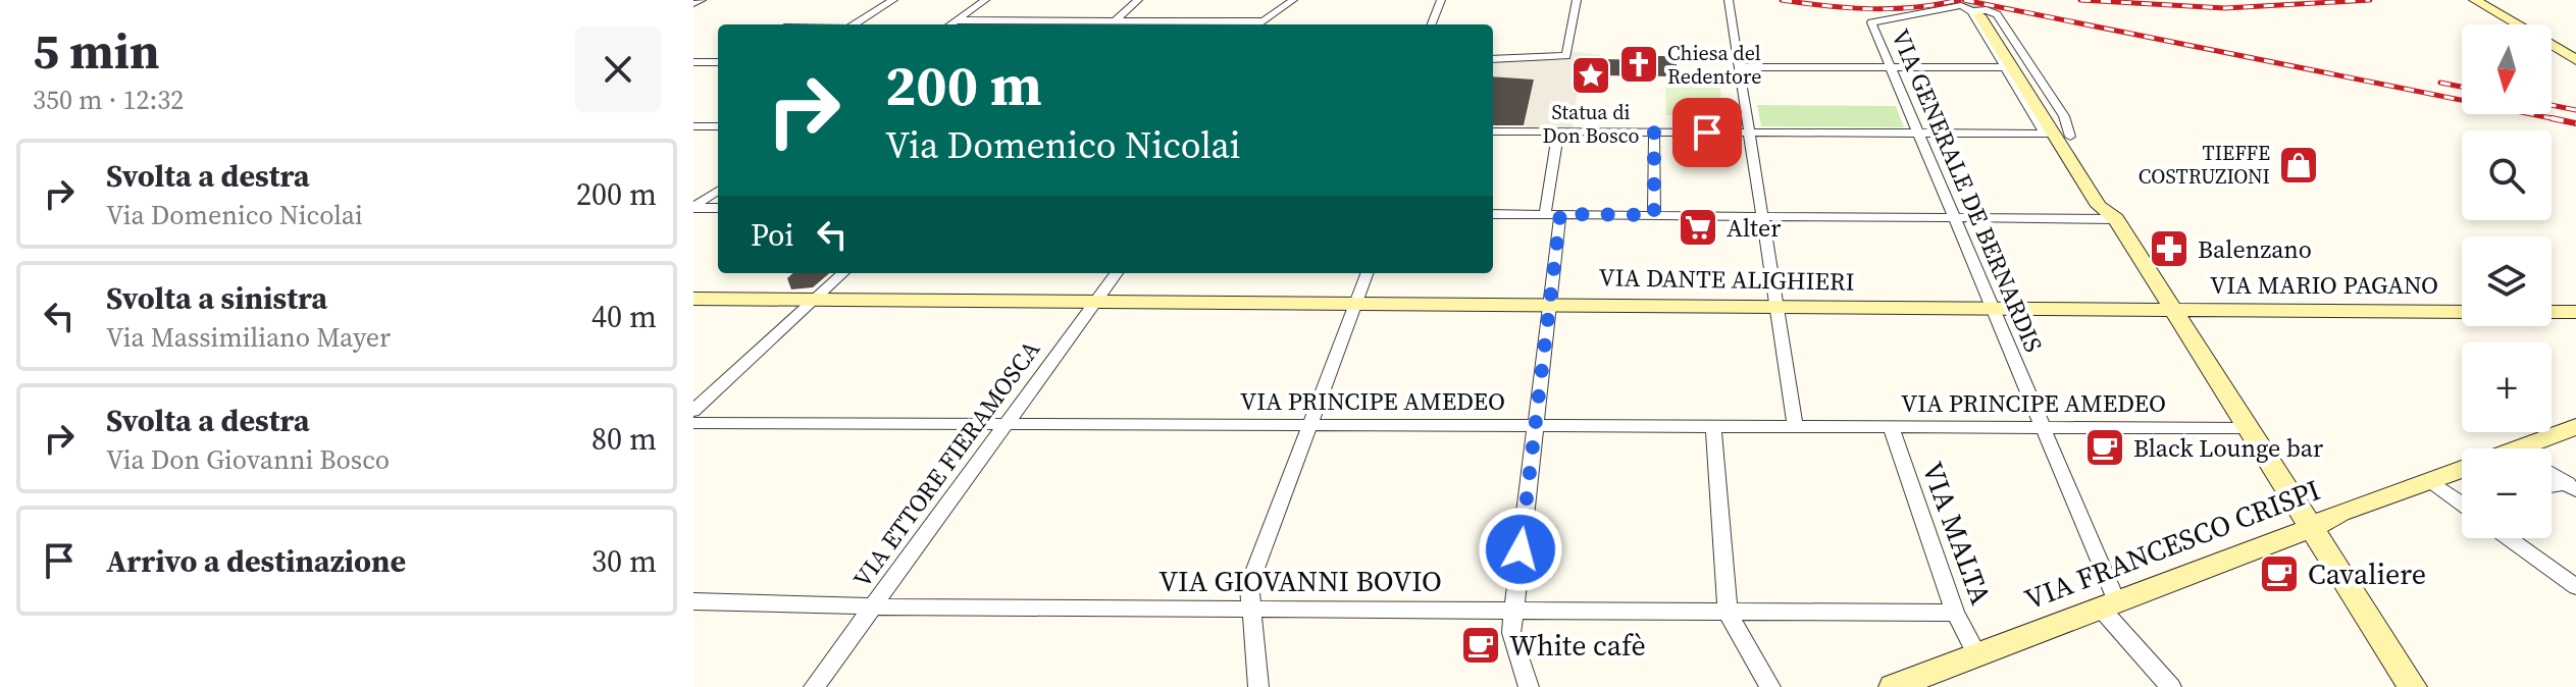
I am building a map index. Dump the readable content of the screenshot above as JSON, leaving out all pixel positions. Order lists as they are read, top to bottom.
{
  "streets": {
    "main road": ["VIA DANTE ALIGHIERI", "VIA MARIO PAGANO", "VIA FRANCESCO CRISPI"],
    "street": [
      "VIA GENERALE DE BERNARDIS",
      "VIA PRINCIPE AMEDEO",
      "VIA ETTORE FIERAMOSCA",
      "VIA MALTA",
      "VIA GIOVANNI BOVIO"
    ]
  },
  "crossings": [
    ["VIA GENERALE DE BERNARDIS", "VIA DANTE ALIGHIERI"],
    ["VIA GENERALE DE BERNARDIS", "VIA PRINCIPE AMEDEO"],
    ["VIA GENERALE DE BERNARDIS", "VIA FRANCESCO CRISPI"],
    ["VIA DANTE ALIGHIERI", "VIA MARIO PAGANO"],
    ["VIA DANTE ALIGHIERI", "VIA ETTORE FIERAMOSCA"],
    ["VIA PRINCIPE AMEDEO", "VIA ETTORE FIERAMOSCA"],
    ["VIA PRINCIPE AMEDEO", "VIA MALTA"],
    ["VIA ETTORE FIERAMOSCA", "VIA GIOVANNI BOVIO"],
    ["VIA MALTA", "VIA FRANCESCO CRISPI"],
    ["VIA MALTA", "VIA GIOVANNI BOVIO"]
  ],
  "places": {
    "church": ["Chiesa del Redentore"],
    "place": ["Statua di Don Bosco"],
    "shop": ["TIEFFE COSTRUZIONI"],
    "supermarket": ["Alter"],
    "pharmacy": ["Balenzano"],
    "cafe": ["Black Lounge bar", "Cavaliere", "White cafè"]
  },
  "north": "bottom",
  "page": {
    "heading": ["5 min", "350 m · 12:32"],
    "map_buttons": ["+", "−"],
    "turn": ["200 m", "Via Domenico Nicolai"],
    "list": [
      {
        "name": "Svolta a destra",
        "note": "Via Domenico Nicolai",
        "value": "200 m"
      },
      {
        "name": "Svolta a sinistra",
        "note": "Via Massimiliano Mayer",
        "value": "40 m"
      },
      {
        "name": "Svolta a destra",
        "note": "Via Don Giovanni Bosco",
        "value": "80 m"
      },
      {
        "name": "Arrivo a destinazione",
        "value": "30 m"
      }
    ],
    "then": "Poi"
  }
}
